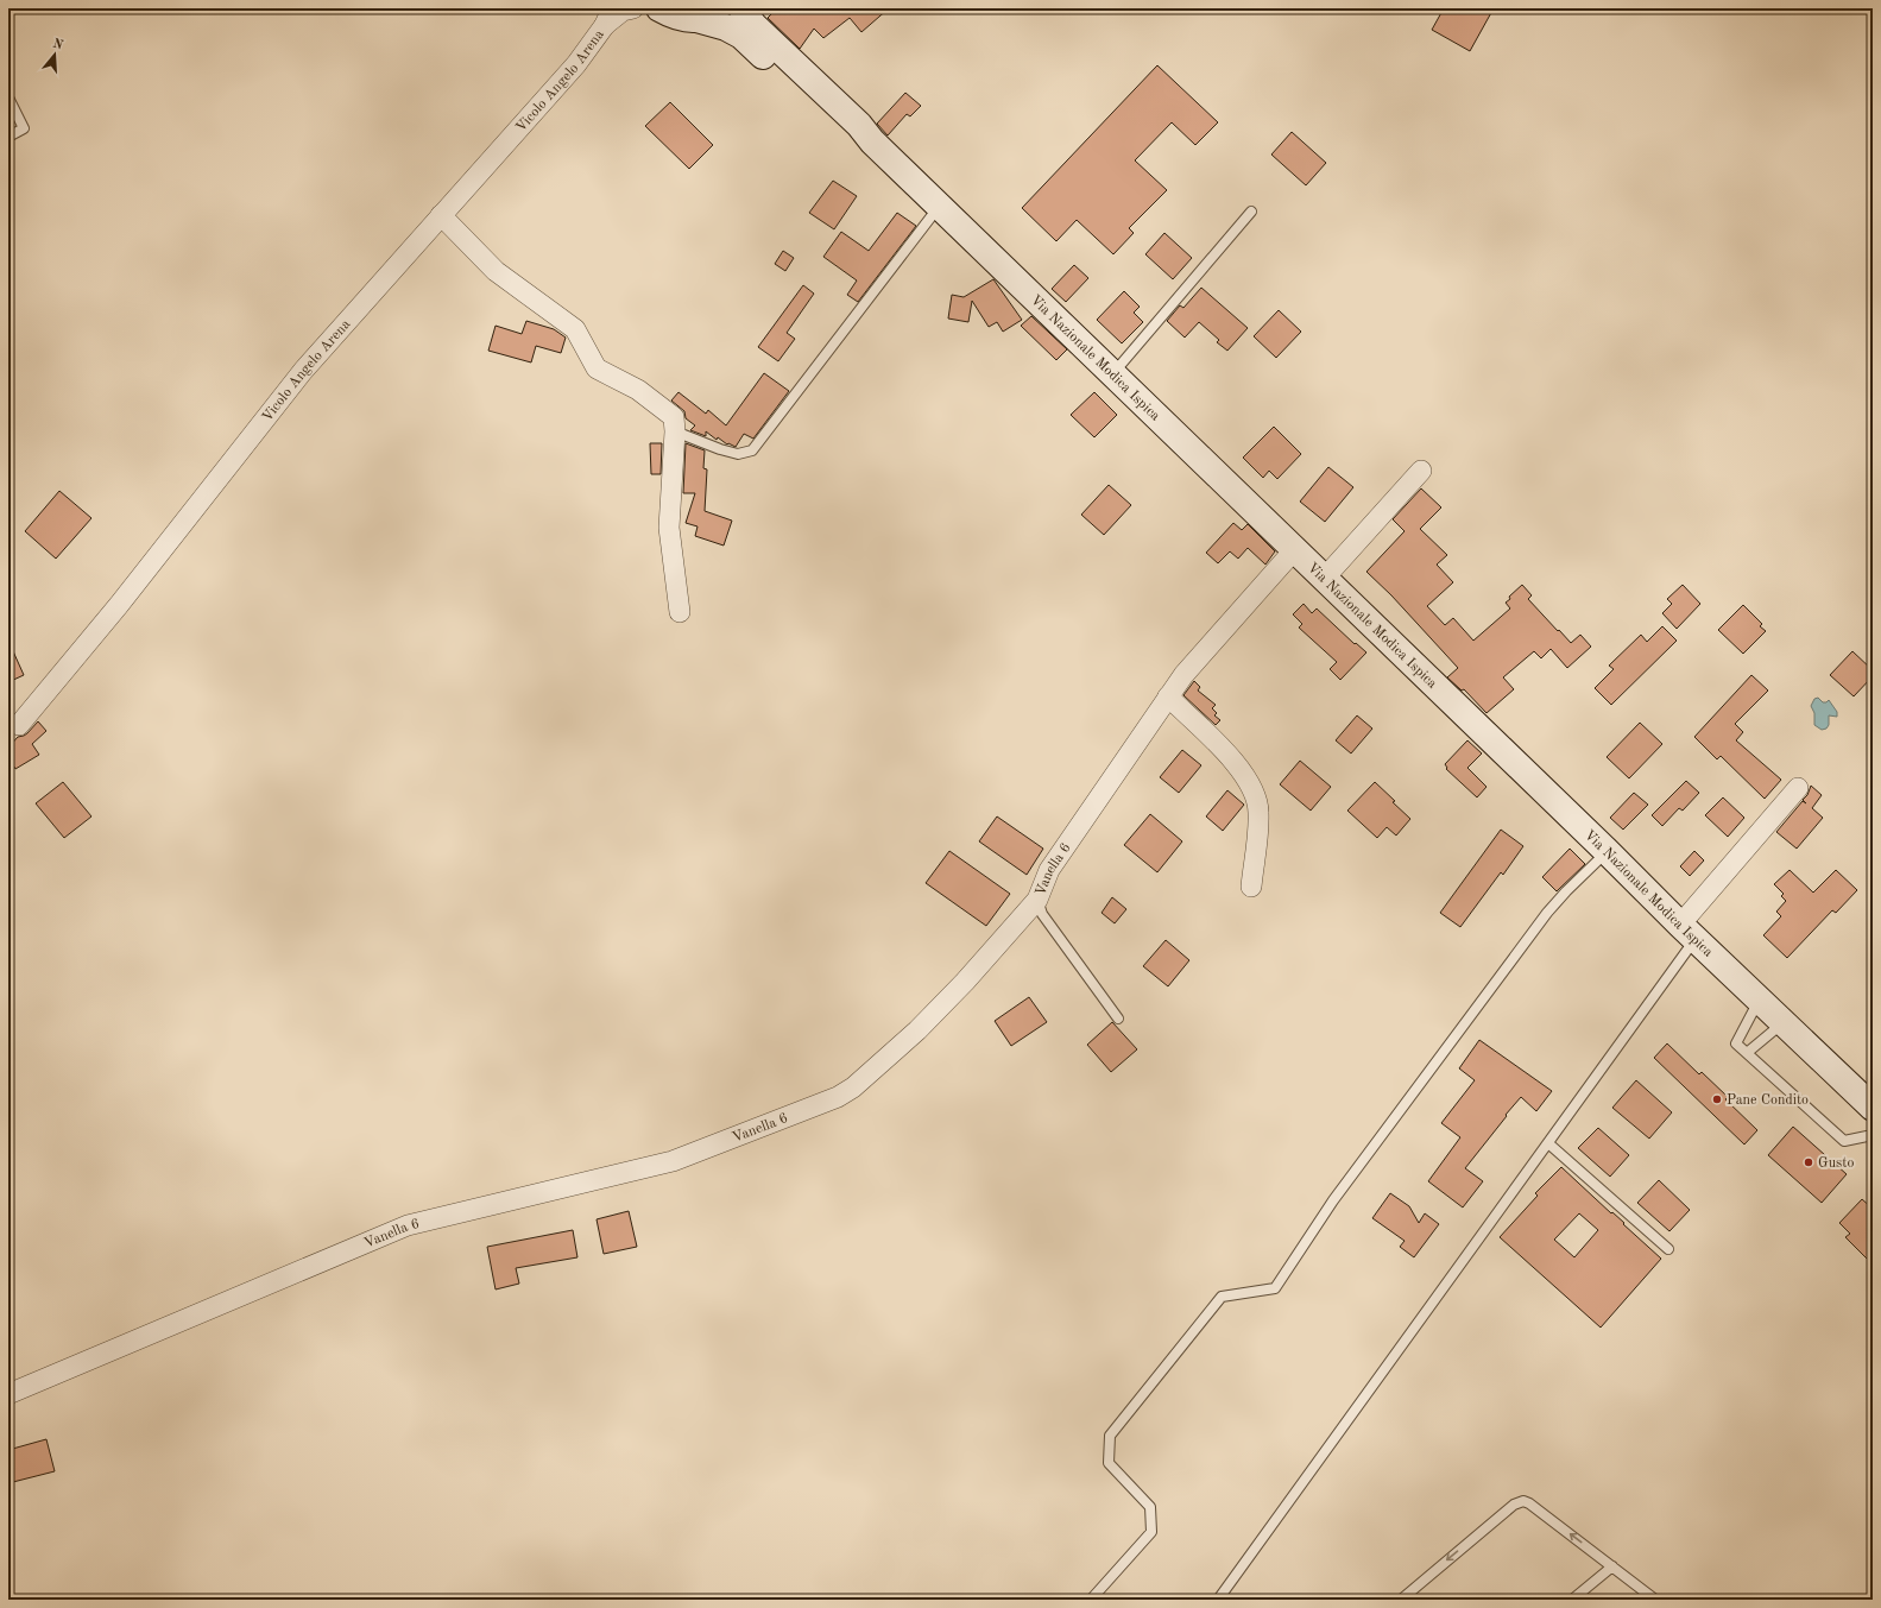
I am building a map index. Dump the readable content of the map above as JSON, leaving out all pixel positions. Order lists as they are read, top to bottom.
{
  "streets": {
    "main road": ["Via Nazionale Modica Ispica"],
    "street": ["Vicolo Angelo Arena", "Vanella 6"]
  },
  "crossings": [
    ["Via Nazionale Modica Ispica", "Vanella 6"]
  ],
  "places": ["Pane Condito", "Gusto"],
  "north": "top"
}
